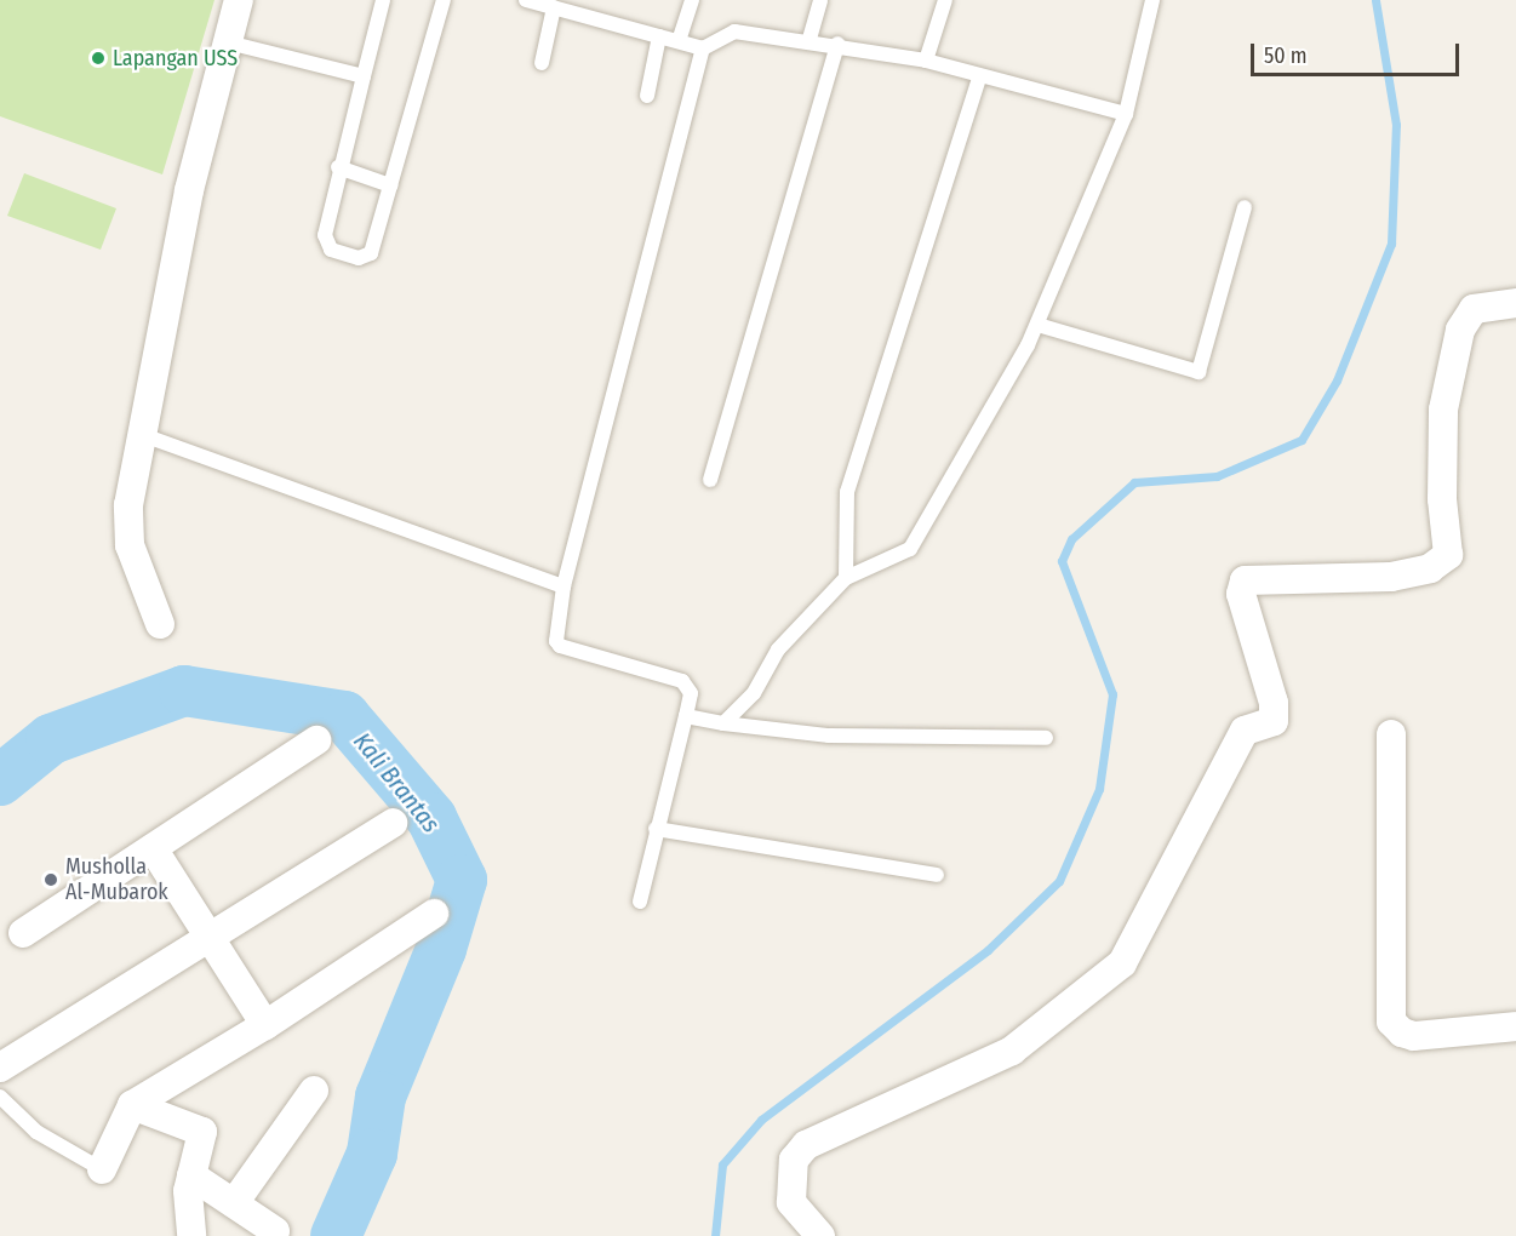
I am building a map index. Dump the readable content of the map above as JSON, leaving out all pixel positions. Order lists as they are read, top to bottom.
{
  "water": ["Kali Brantas"],
  "places": ["Lapangan USS", "Musholla Al-Mubarok"],
  "scale_bar": "50 m"
}
